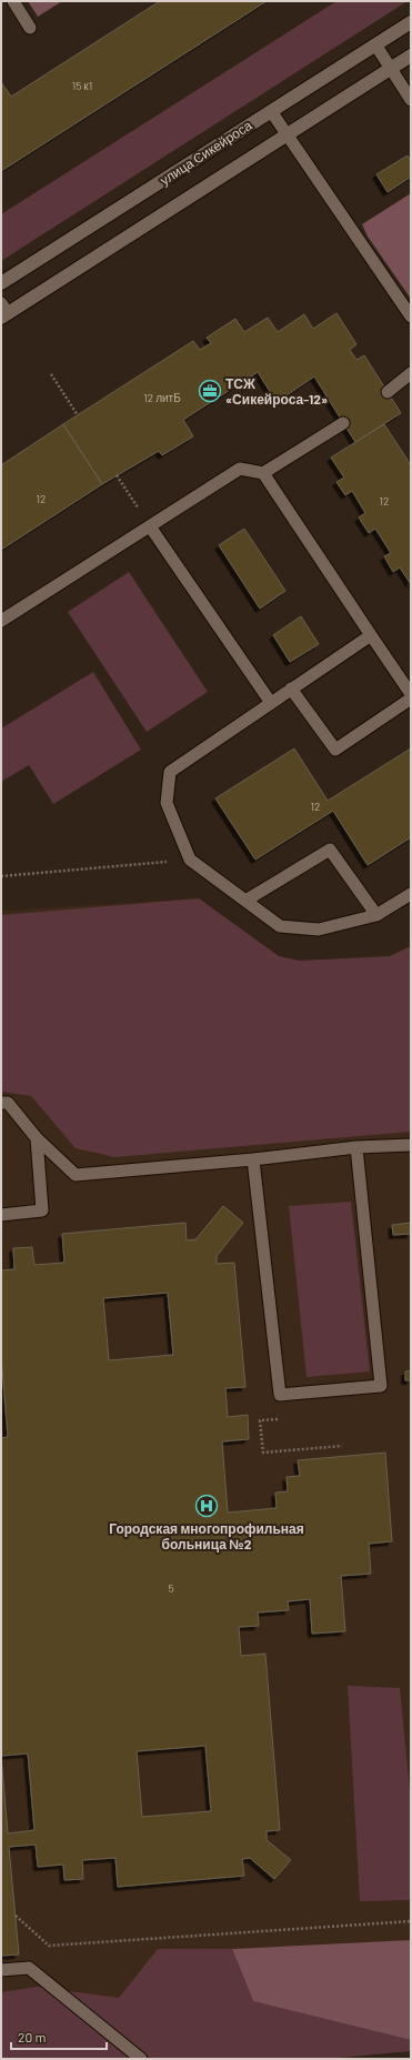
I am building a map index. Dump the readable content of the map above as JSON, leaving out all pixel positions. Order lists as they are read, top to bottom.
{
  "streets": {
    "street": ["улица Сикейроса"]
  },
  "places": {
    "office": ["ТСЖ «Сикейроса-12»"],
    "hospital": ["Городская многопрофильная больница №2"]
  },
  "house_numbers": [
    "15 к1",
    "12 литБ",
    "12",
    "12",
    "12",
    "5"
  ],
  "scale_bar": "20 m"
}
